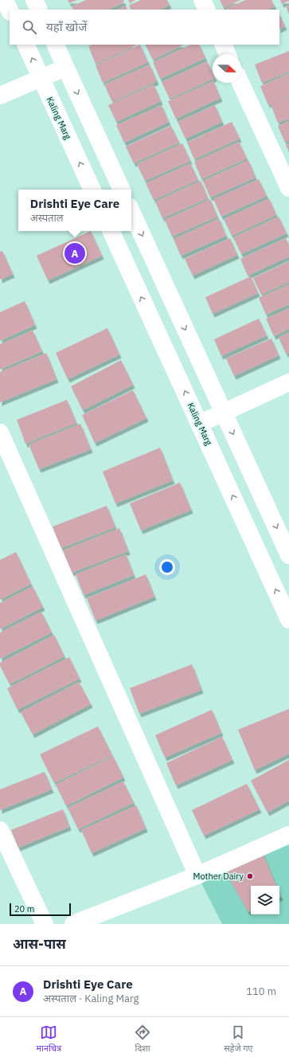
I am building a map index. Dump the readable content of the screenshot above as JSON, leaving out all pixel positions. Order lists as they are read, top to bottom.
{
  "streets": {
    "street": ["Kaling Marg"]
  },
  "places": ["Mother Dairy"],
  "scale_bar": "20 m",
  "north": "right",
  "page": {
    "search": "यहाँ खोजें",
    "popup": ["Drishti Eye Care", "अस्पताल"],
    "pins": "A",
    "scale": "20 m",
    "heading": "आस-पास",
    "list": [
      {
        "mark": "A",
        "name": "Drishti Eye Care",
        "note": "अस्पताल · Kaling Marg",
        "value": "110 m"
      }
    ],
    "nav": ["मानचित्र", "दिशा", "सहेजे गए"]
  }
}
